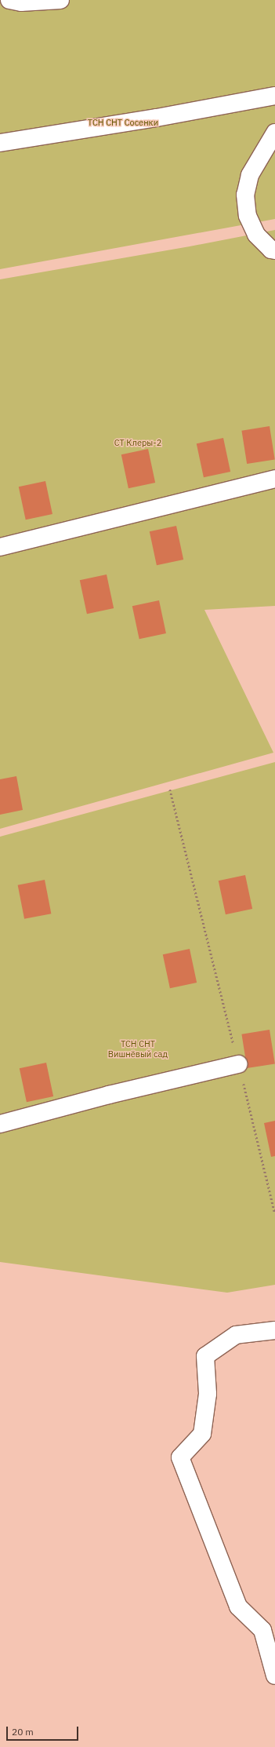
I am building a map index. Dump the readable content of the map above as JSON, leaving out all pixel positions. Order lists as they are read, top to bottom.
{
  "parks": ["ТСН СНТ Сосенки", "СТ Клеры-2", "ТСН СНТ Вишнёвый сад"],
  "scale_bar": "20 m"
}
